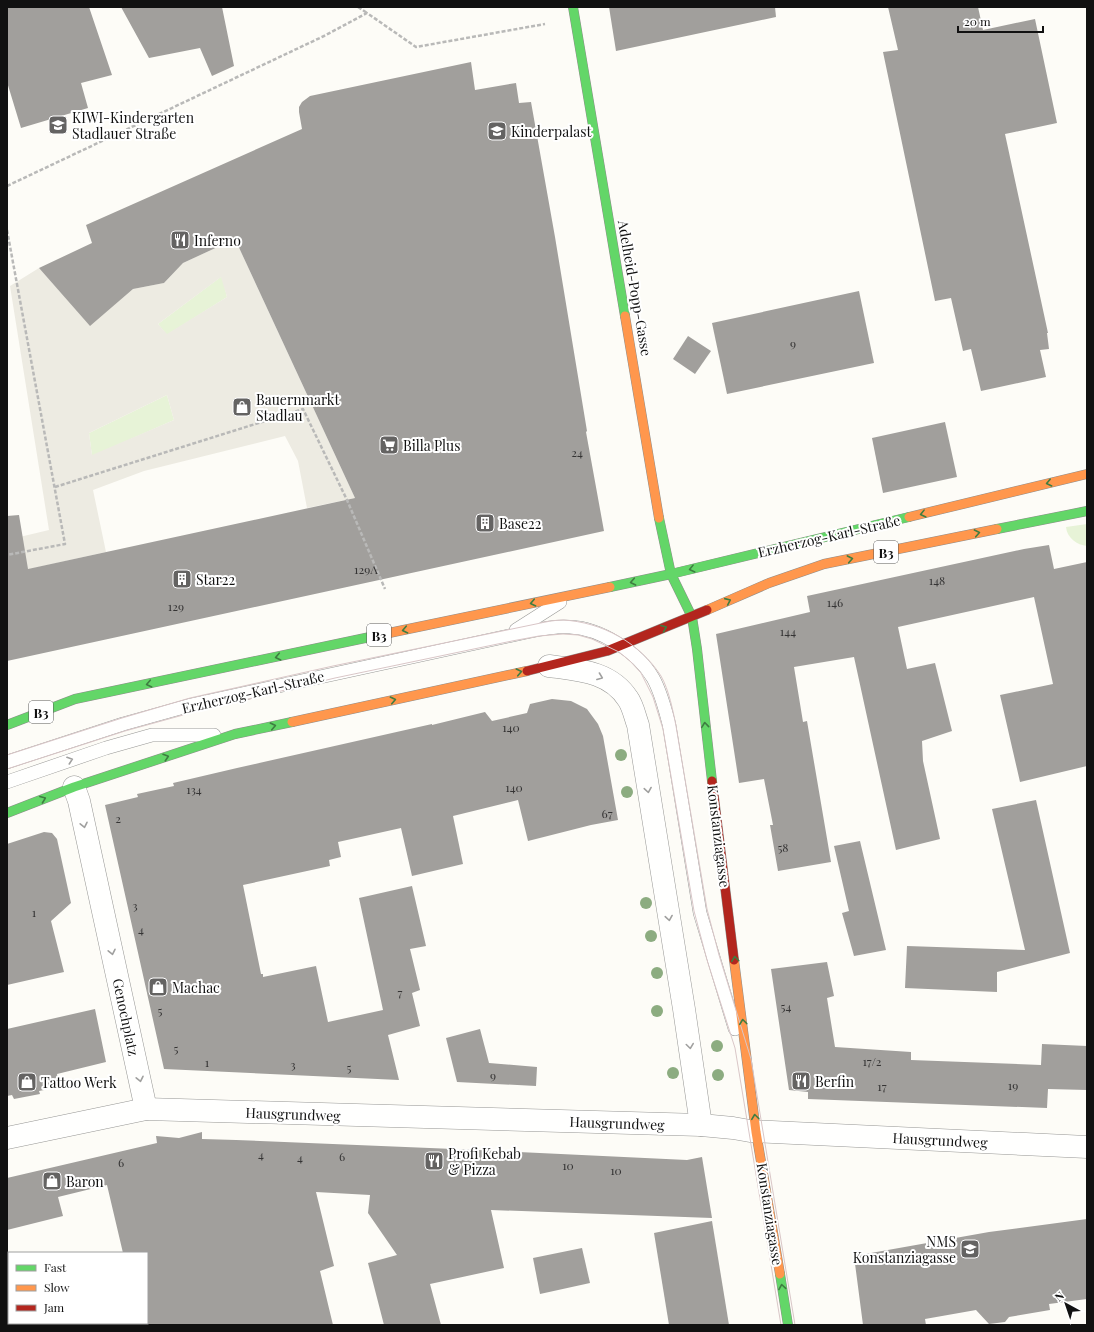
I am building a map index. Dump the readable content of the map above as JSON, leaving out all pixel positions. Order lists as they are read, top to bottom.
{
  "streets": {
    "main road": [
      "Adelheid-Popp-Gasse",
      "Erzherzog-Karl-Straße",
      "B3",
      "Konstanziagasse"
    ],
    "street": ["Genochplatz", "Hausgrundweg"]
  },
  "crossings": [
    ["Adelheid-Popp-Gasse", "Erzherzog-Karl-Straße"],
    ["Adelheid-Popp-Gasse", "Konstanziagasse"],
    ["Erzherzog-Karl-Straße", "Konstanziagasse"],
    ["Erzherzog-Karl-Straße", "Genochplatz"],
    ["Konstanziagasse", "Hausgrundweg"],
    ["Genochplatz", "Hausgrundweg"]
  ],
  "one_way": ["Konstanziagasse", "Genochplatz"],
  "places": {
    "school or university": ["KIWI-Kindergarten Stadlauer Straße", "Kinderpalast", "NMS Konstanziagasse"],
    "restaurant": ["Inferno", "Berfin", "Profi Kebab & Pizza"],
    "shop": [
      "Bauernmarkt Stadlau",
      "Machac",
      "Tattoo Werk",
      "Baron"
    ],
    "supermarket": ["Billa Plus"],
    "building": ["Base22", "Star22"]
  },
  "house_numbers": [
    "9",
    "24",
    "129A",
    "148",
    "146",
    "129",
    "144",
    "140",
    "140",
    "134",
    "67",
    "2",
    "58",
    "3",
    "1",
    "4",
    "7",
    "54",
    "5",
    "5",
    "17/2",
    "1",
    "3",
    "5",
    "9",
    "19",
    "17",
    "4",
    "6",
    "4",
    "6",
    "10",
    "10"
  ],
  "legend": ["Fast", "Slow", "Jam"],
  "scale_bar": "20 m",
  "north": "top left"
}
